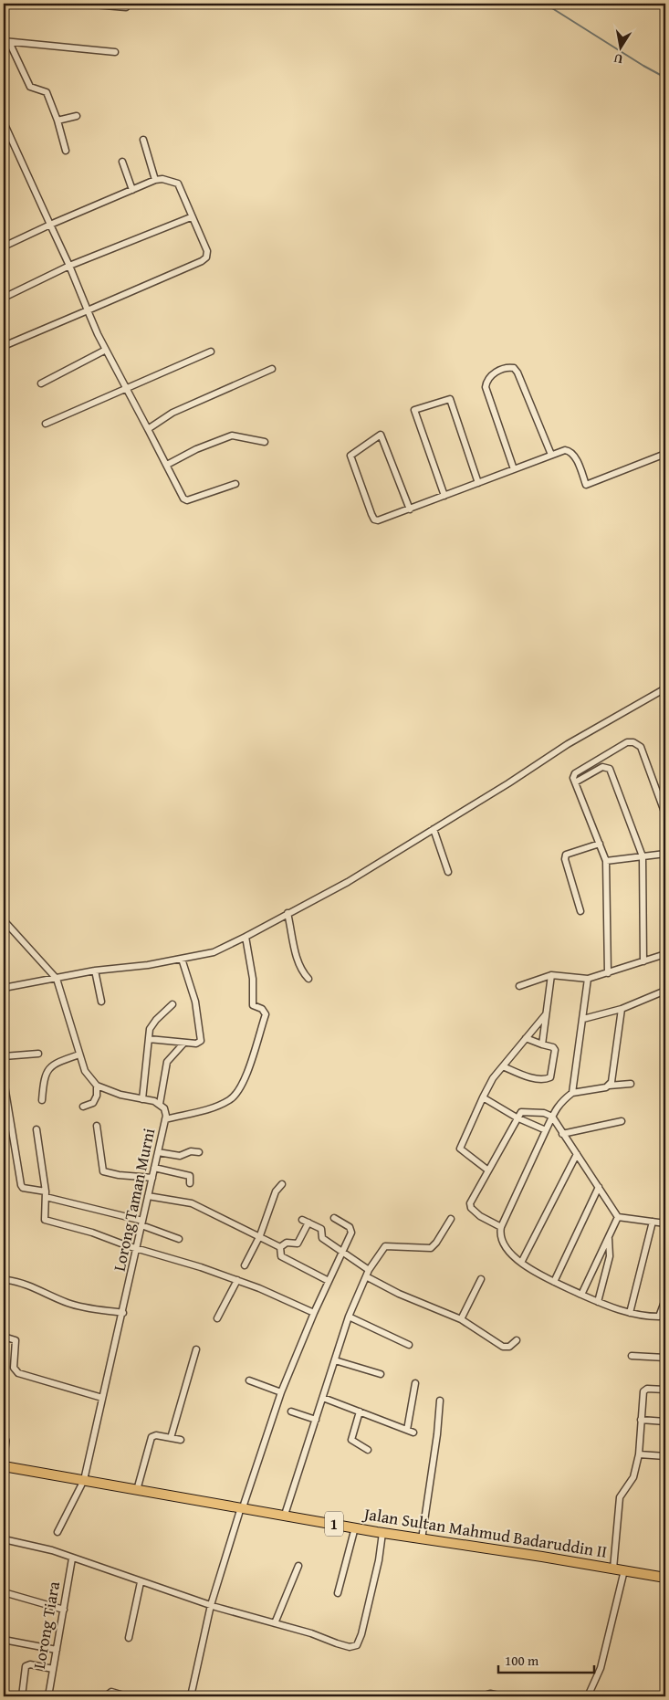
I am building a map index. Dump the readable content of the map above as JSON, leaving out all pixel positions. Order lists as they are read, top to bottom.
{
  "streets": {
    "highway": ["1", "Jalan Sultan Mahmud Badaruddin II"],
    "street": ["Lorong Taman Murni", "Lorong Tiara"]
  },
  "crossings": [
    ["Lorong Taman Murni", "Jalan Sultan Mahmud Badaruddin II"]
  ],
  "scale_bar": "100 m",
  "north": "bottom"
}
